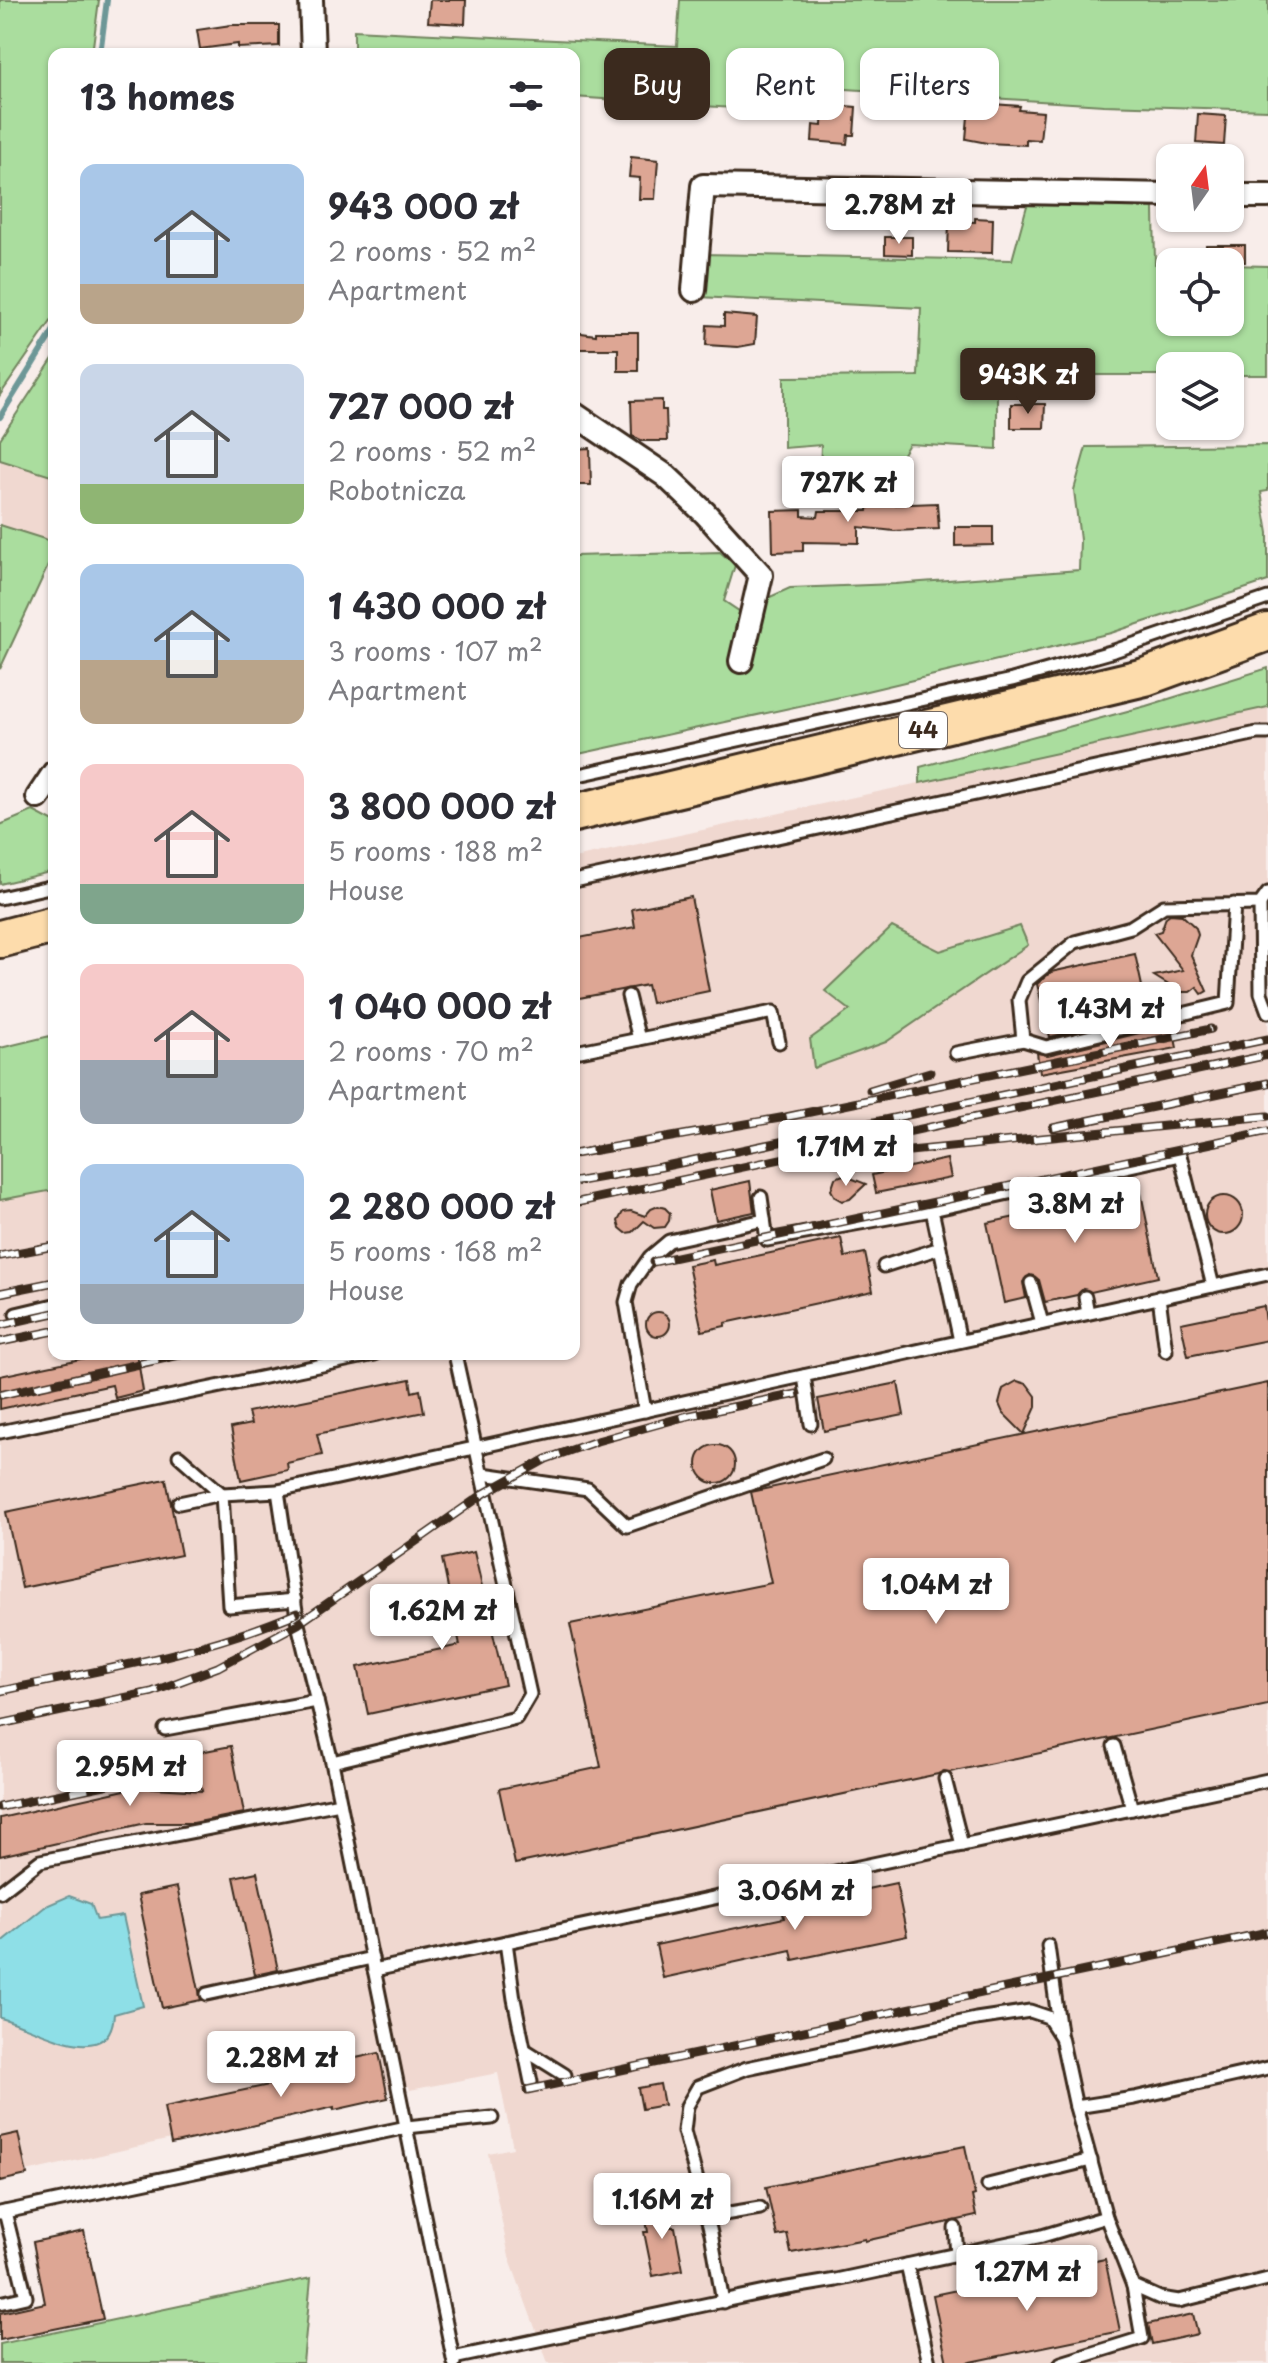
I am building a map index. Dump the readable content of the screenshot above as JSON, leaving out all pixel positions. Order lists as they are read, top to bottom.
{
  "streets": {
    "main road": ["44"]
  },
  "north": "top",
  "page": {
    "chip": ["Buy", "Rent", "Filters"],
    "heading": "13 homes",
    "list": [
      {
        "name": "943 000 zł",
        "note": "2 rooms · 52 m² · Apartment"
      },
      {
        "name": "727 000 zł",
        "note": "2 rooms · 52 m² · Robotnicza"
      },
      {
        "name": "1 430 000 zł",
        "note": "3 rooms · 107 m² · Apartment"
      },
      {
        "name": "3 800 000 zł",
        "note": "5 rooms · 188 m² · House"
      },
      {
        "name": "1 040 000 zł",
        "note": "2 rooms · 70 m² · Apartment"
      },
      {
        "name": "2 280 000 zł",
        "note": "5 rooms · 168 m² · House"
      }
    ],
    "price": [
      "2.78M zł",
      "943K zł",
      "727K zł",
      "1.43M zł",
      "1.71M zł",
      "3.8M zł",
      "1.04M zł",
      "1.62M zł",
      "2.95M zł",
      "3.06M zł",
      "2.28M zł",
      "1.16M zł",
      "1.27M zł"
    ]
  }
}
